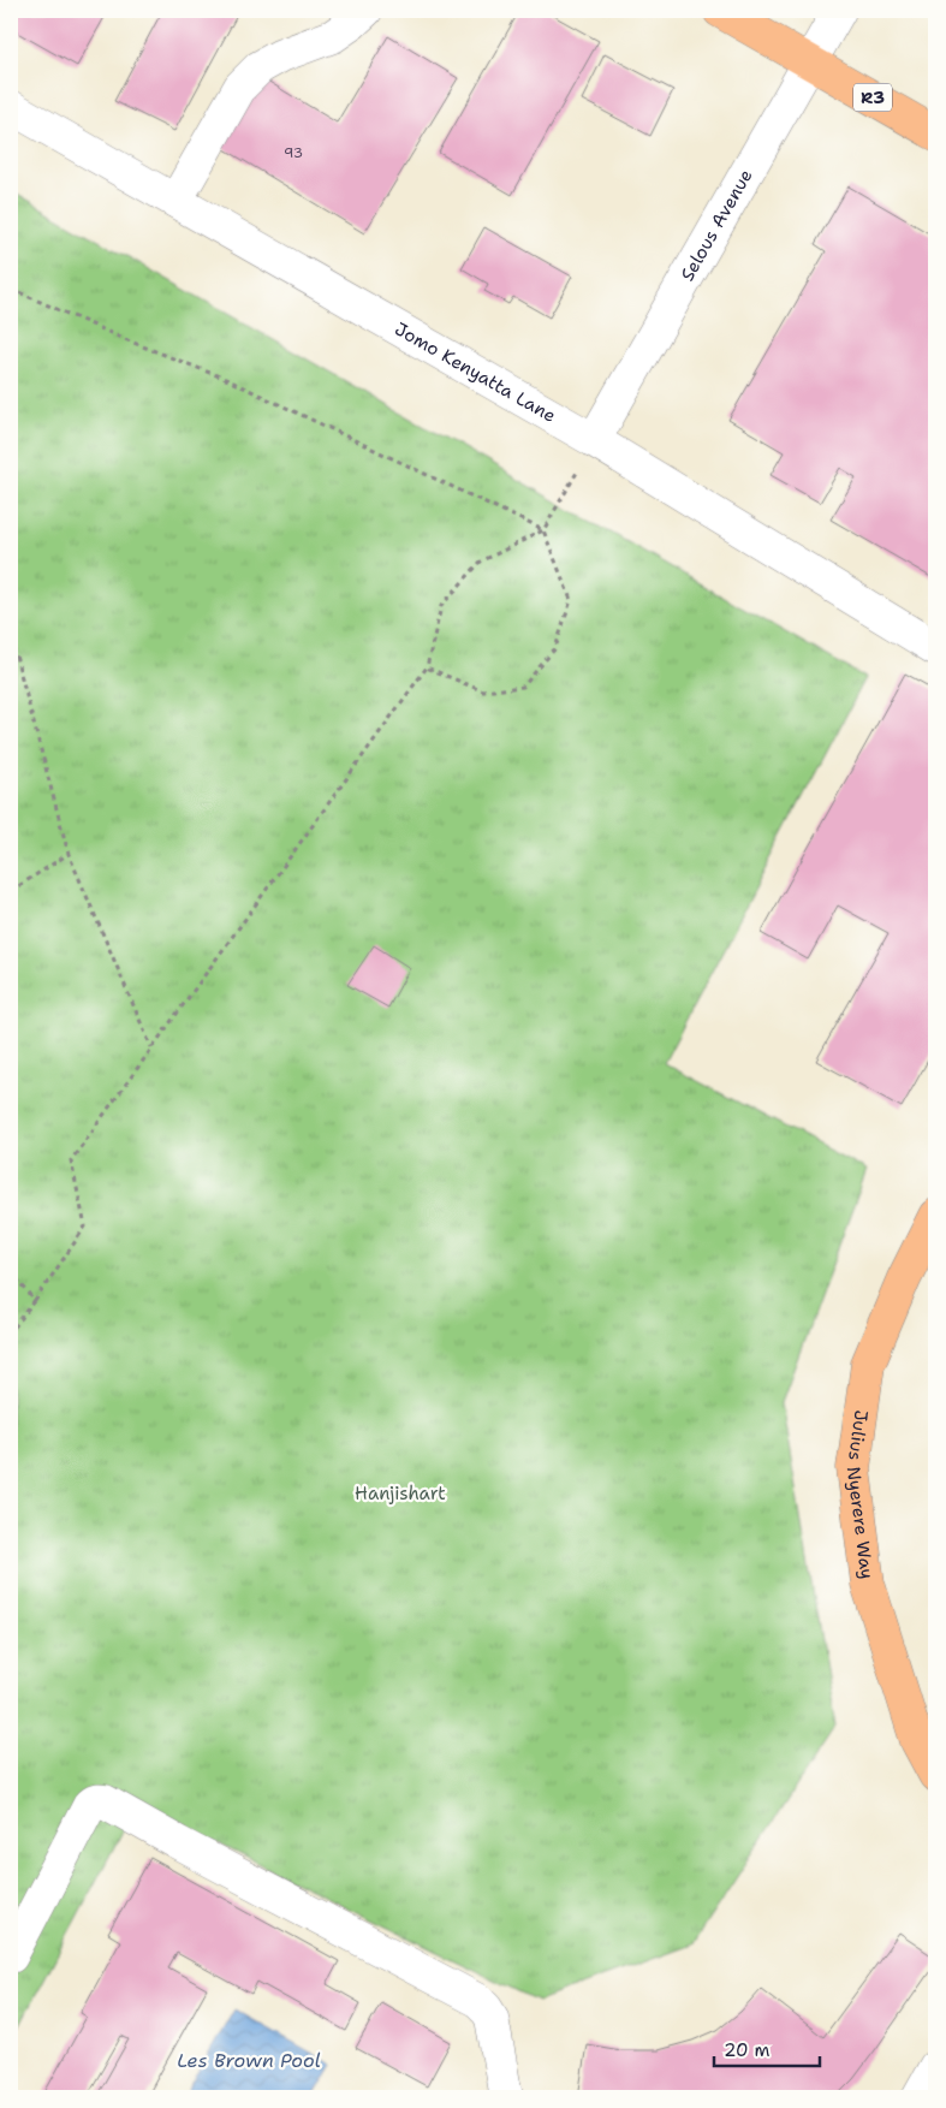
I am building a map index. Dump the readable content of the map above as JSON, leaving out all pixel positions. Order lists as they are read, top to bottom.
{
  "streets": {
    "main road": ["R3", "Julius Nyerere Way"],
    "street": ["Selous Avenue", "Jomo Kenyatta Lane"]
  },
  "crossings": [
    ["R3", "Selous Avenue"],
    ["Selous Avenue", "Jomo Kenyatta Lane"]
  ],
  "water": ["Les Brown Pool"],
  "parks": ["Hanjishart"],
  "house_numbers": ["93"],
  "scale_bar": "20 m"
}
